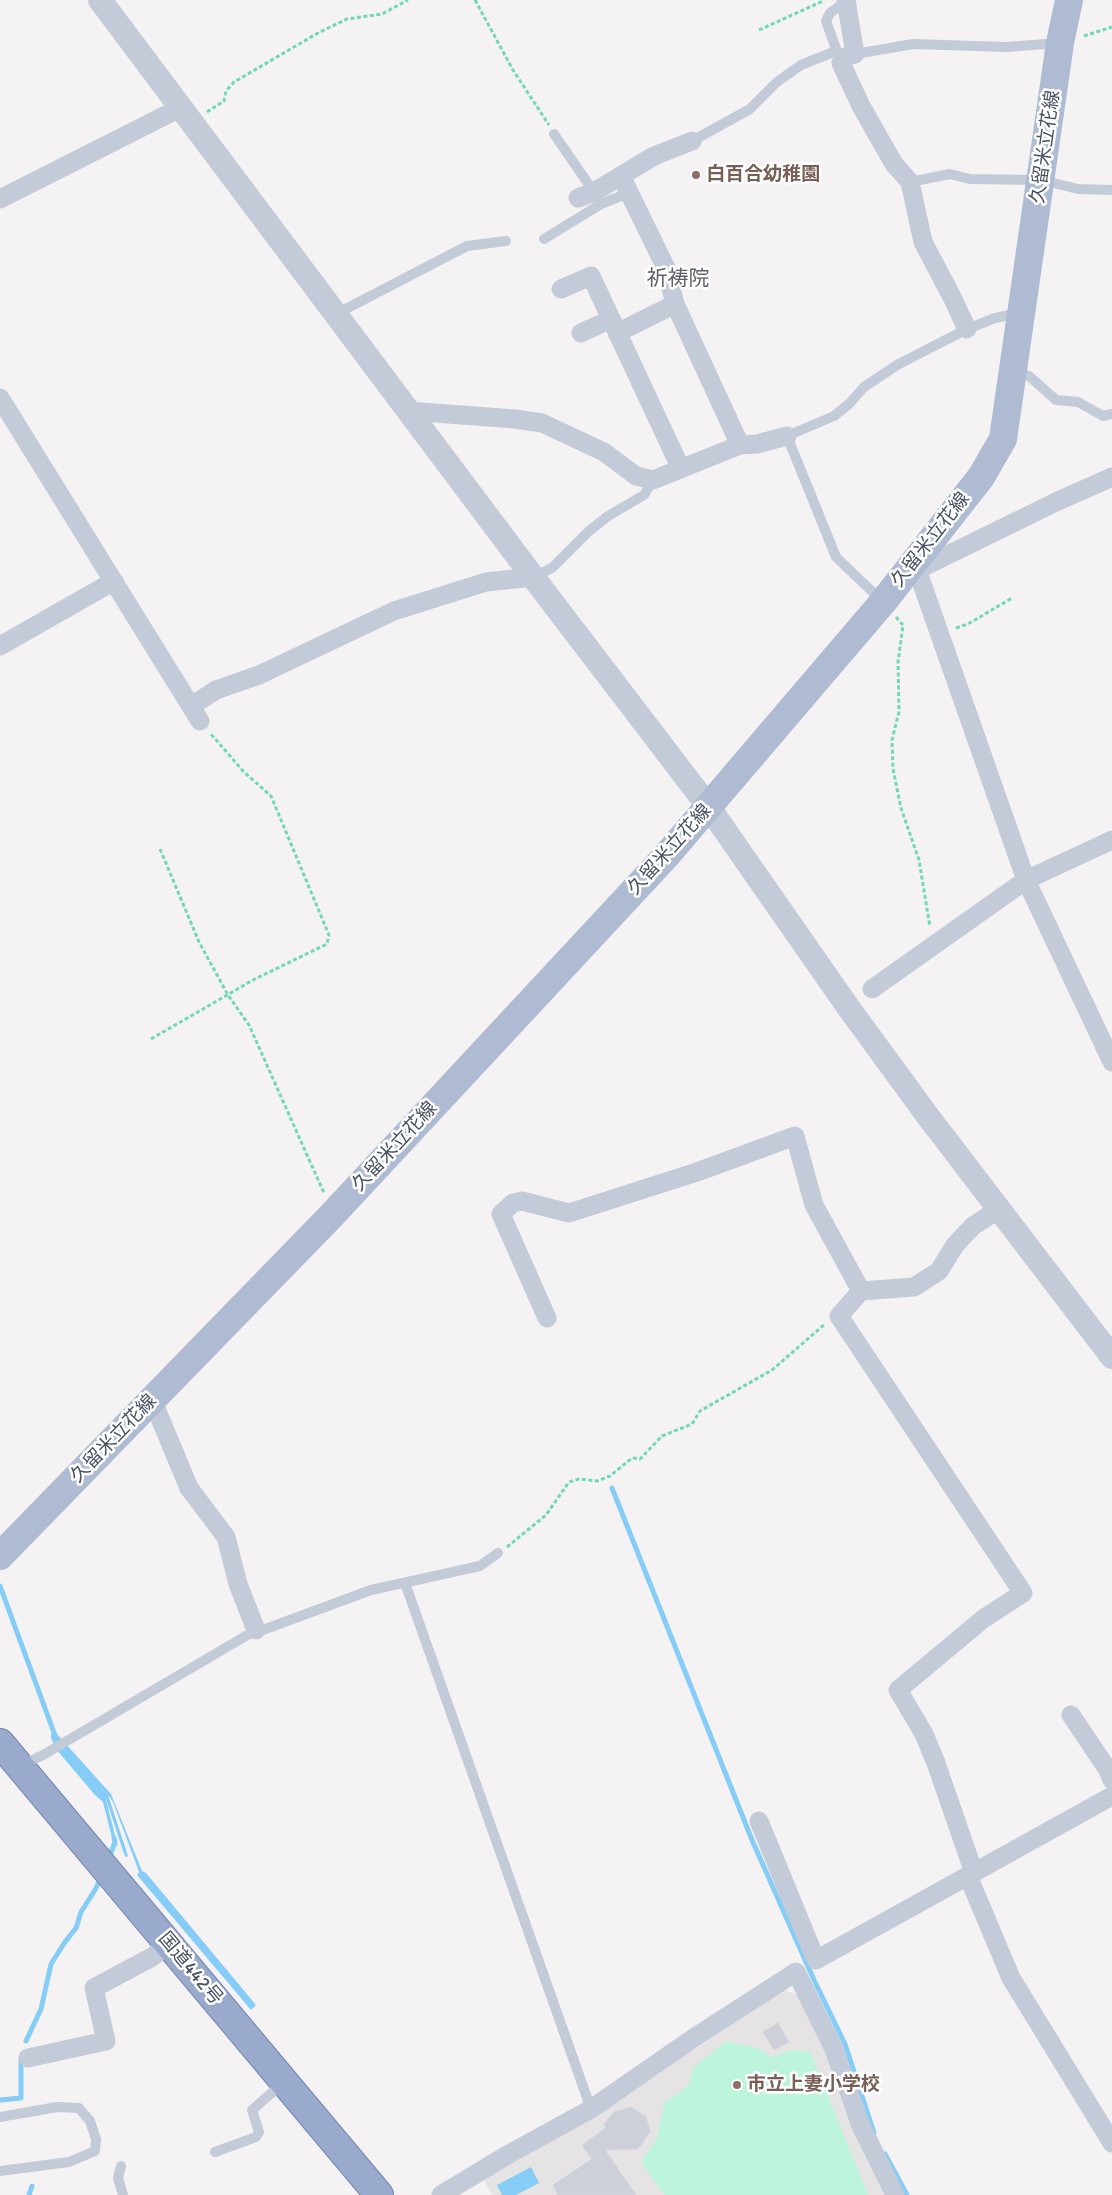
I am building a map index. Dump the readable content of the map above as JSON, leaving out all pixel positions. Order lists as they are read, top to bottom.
{
  "streets": {
    "highway": ["国道442号"],
    "main road": ["久留米立花線"]
  },
  "districts": ["祈祷院"],
  "places": ["白百合幼稚園", "市立上妻小学校"]
}
